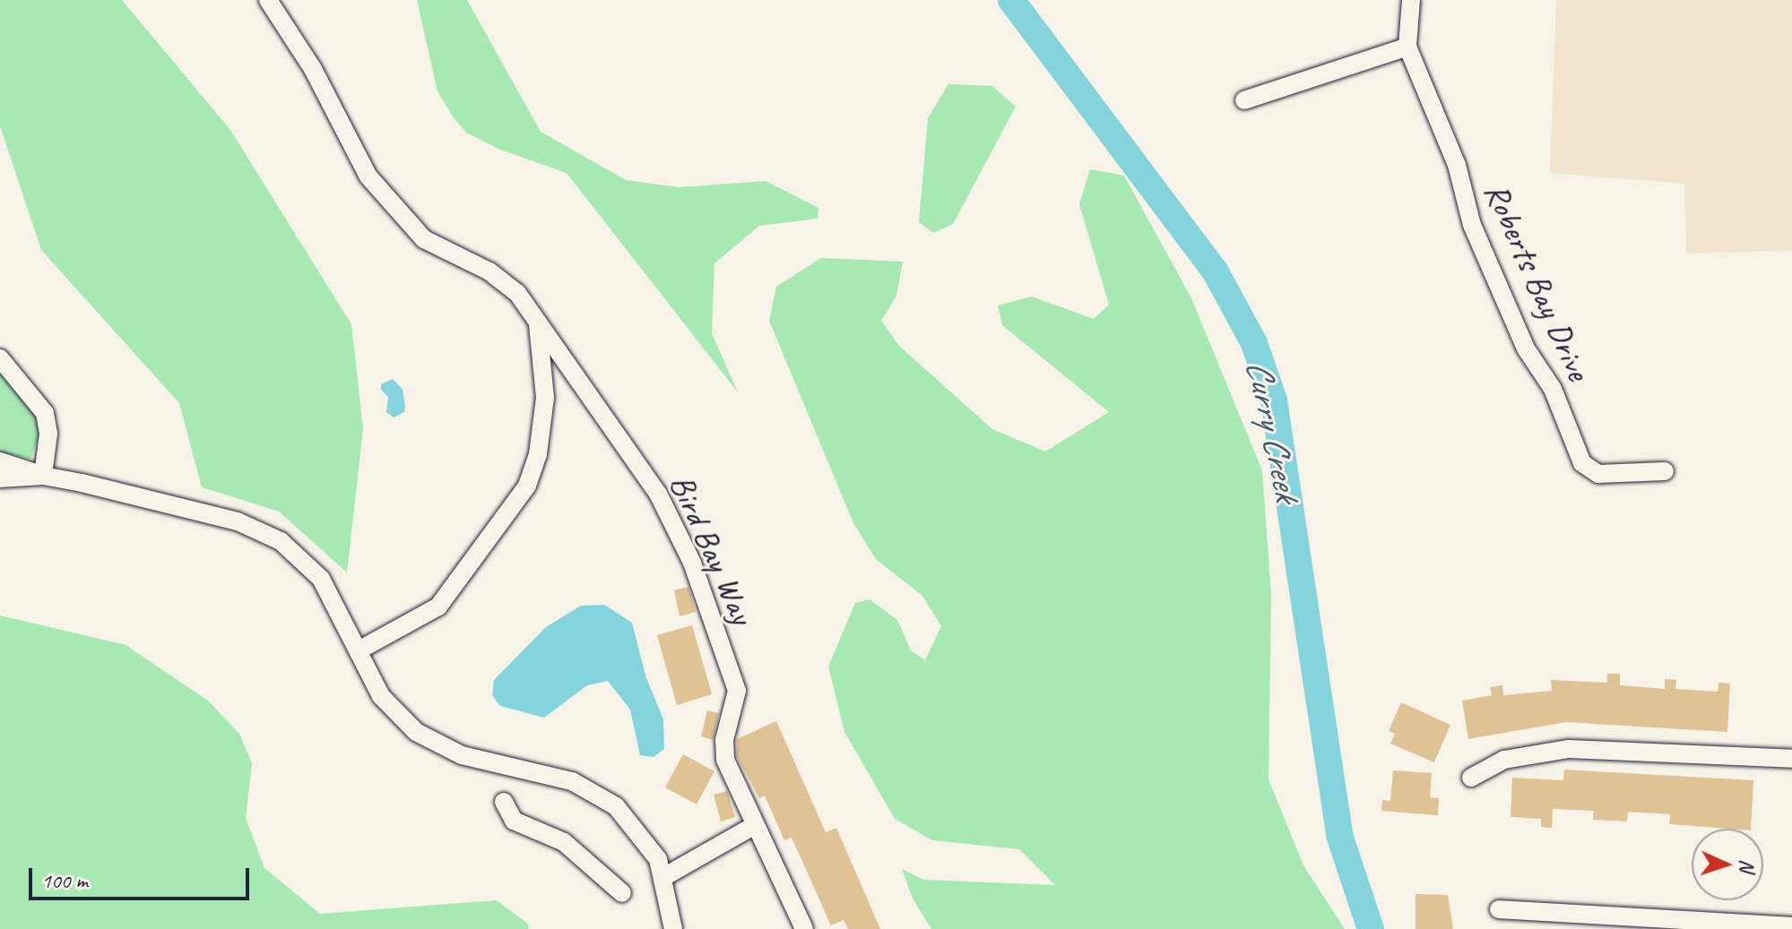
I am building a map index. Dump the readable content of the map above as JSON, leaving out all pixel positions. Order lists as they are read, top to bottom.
{
  "streets": {
    "street": ["Roberts Bay Drive", "Bird Bay Way"]
  },
  "water": ["Curry Creek"],
  "scale_bar": "100 m",
  "north": "right"
}
